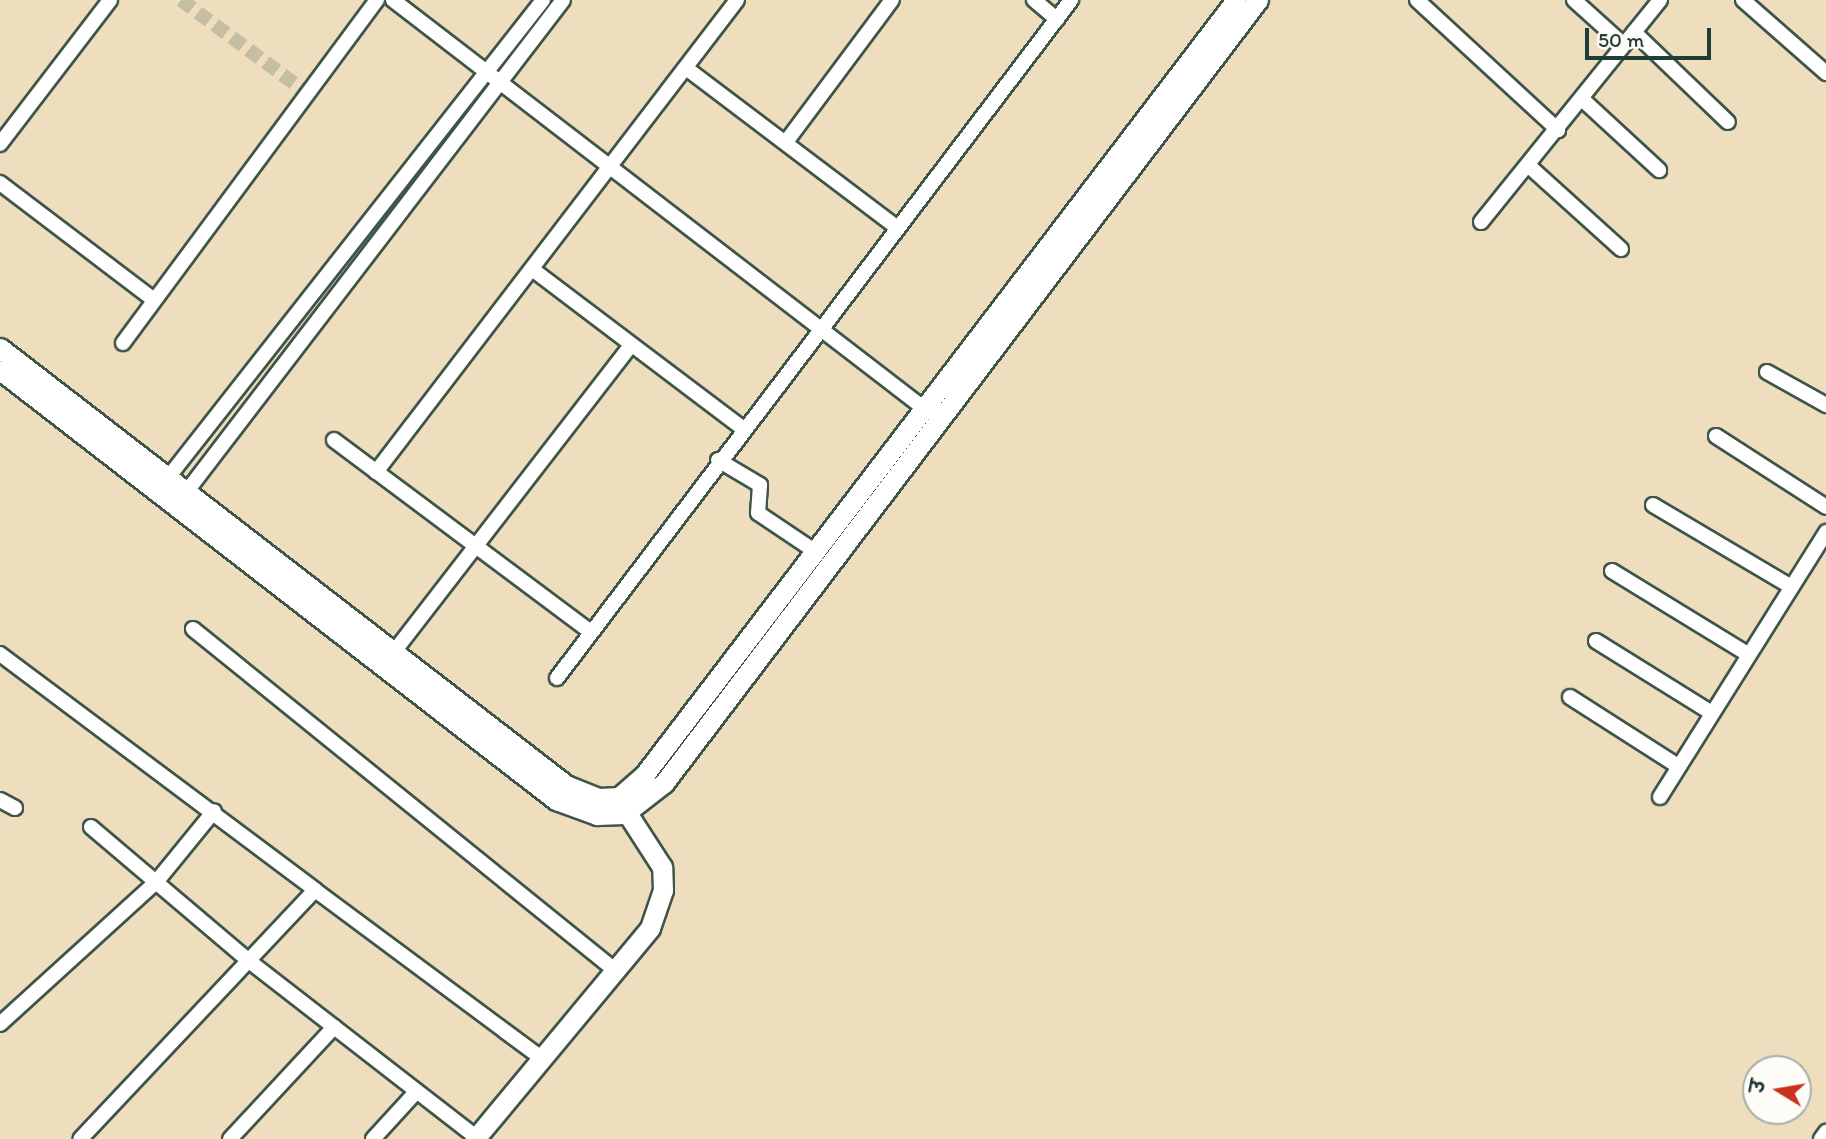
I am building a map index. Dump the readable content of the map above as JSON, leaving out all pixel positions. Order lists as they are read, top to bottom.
{
  "scale_bar": "50 m",
  "north": "left"
}
